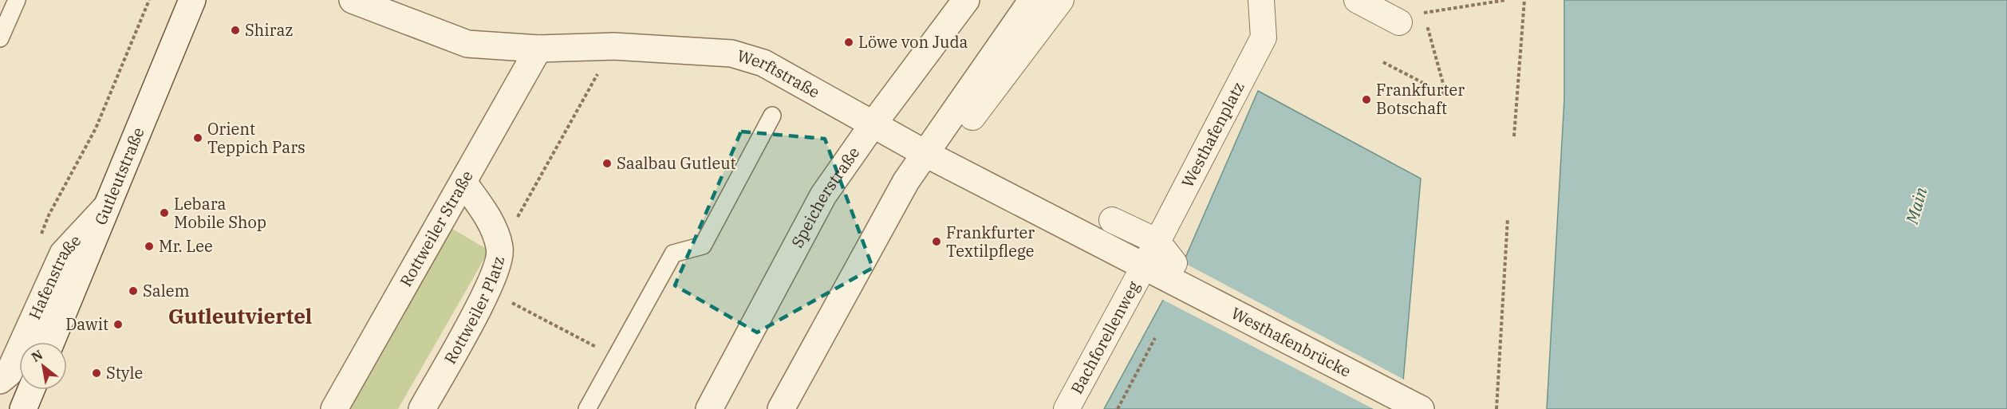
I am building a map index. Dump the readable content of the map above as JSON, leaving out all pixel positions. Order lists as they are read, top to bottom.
{
  "streets": {
    "street": [
      "Werftstraße",
      "Westhafenplatz",
      "Gutleutstraße",
      "Speicherstraße",
      "Rottweiler Straße",
      "Hafenstraße",
      "Rottweiler Platz",
      "Bachforellenweg",
      "Westhafenbrücke"
    ]
  },
  "crossings": [
    ["Werftstraße", "Westhafenplatz"],
    ["Werftstraße", "Speicherstraße"],
    ["Werftstraße", "Rottweiler Straße"],
    ["Werftstraße", "Bachforellenweg"],
    ["Werftstraße", "Westhafenbrücke"],
    ["Westhafenplatz", "Bachforellenweg"],
    ["Gutleutstraße", "Hafenstraße"],
    ["Rottweiler Straße", "Rottweiler Platz"]
  ],
  "districts": ["Gutleutviertel"],
  "water": ["Main"],
  "places": [
    "Shiraz",
    "Löwe von Juda",
    "Frankfurter Botschaft",
    "Orient Teppich Pars",
    "Saalbau Gutleut",
    "Lebara Mobile Shop",
    "Frankfurter Textilpflege",
    "Mr. Lee",
    "Salem",
    "Dawit",
    "Style"
  ],
  "north": "top left"
}
